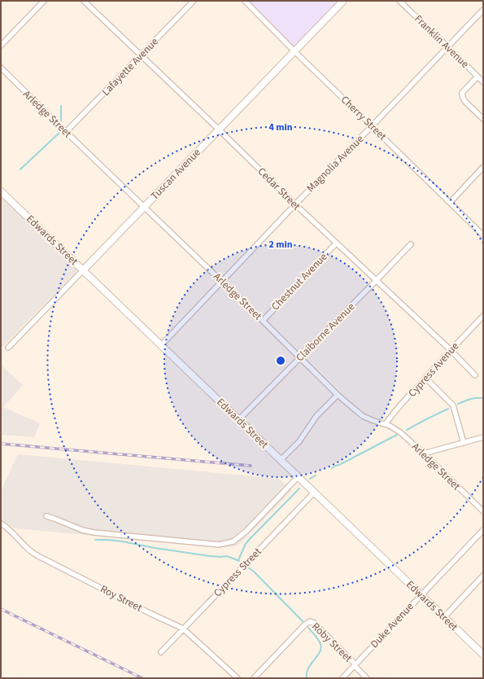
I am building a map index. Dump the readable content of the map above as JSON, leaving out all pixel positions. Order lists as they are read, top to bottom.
{
  "streets": {
    "main road": ["Tuscan Avenue", "Edwards Street"],
    "street": [
      "Franklin Avenue",
      "Lafayette Avenue",
      "Arledge Street",
      "Cherry Street",
      "Magnolia Avenue",
      "Cedar Street",
      "Chestnut Avenue",
      "Claiborne Avenue",
      "Cypress Avenue",
      "Cypress Street",
      "Roy Street",
      "Duke Avenue",
      "Roby Street"
    ]
  },
  "crossings": [
    ["Franklin Avenue", "Magnolia Avenue"],
    ["Lafayette Avenue", "Arledge Street"],
    ["Lafayette Avenue", "Cedar Street"],
    ["Arledge Street", "Magnolia Avenue"],
    ["Arledge Street", "Tuscan Avenue"],
    ["Arledge Street", "Chestnut Avenue"],
    ["Arledge Street", "Claiborne Avenue"],
    ["Arledge Street", "Cypress Avenue"],
    ["Cherry Street", "Magnolia Avenue"],
    ["Cherry Street", "Tuscan Avenue"],
    ["Magnolia Avenue", "Cedar Street"],
    ["Magnolia Avenue", "Edwards Street"],
    ["Tuscan Avenue", "Cedar Street"],
    ["Tuscan Avenue", "Edwards Street"],
    ["Cedar Street", "Chestnut Avenue"],
    ["Cedar Street", "Claiborne Avenue"],
    ["Cedar Street", "Cypress Avenue"],
    ["Edwards Street", "Claiborne Avenue"],
    ["Edwards Street", "Cypress Street"],
    ["Edwards Street", "Duke Avenue"],
    ["Cypress Street", "Roy Street"],
    ["Duke Avenue", "Roby Street"]
  ],
  "rings": ["4 min", "2 min"]
}
